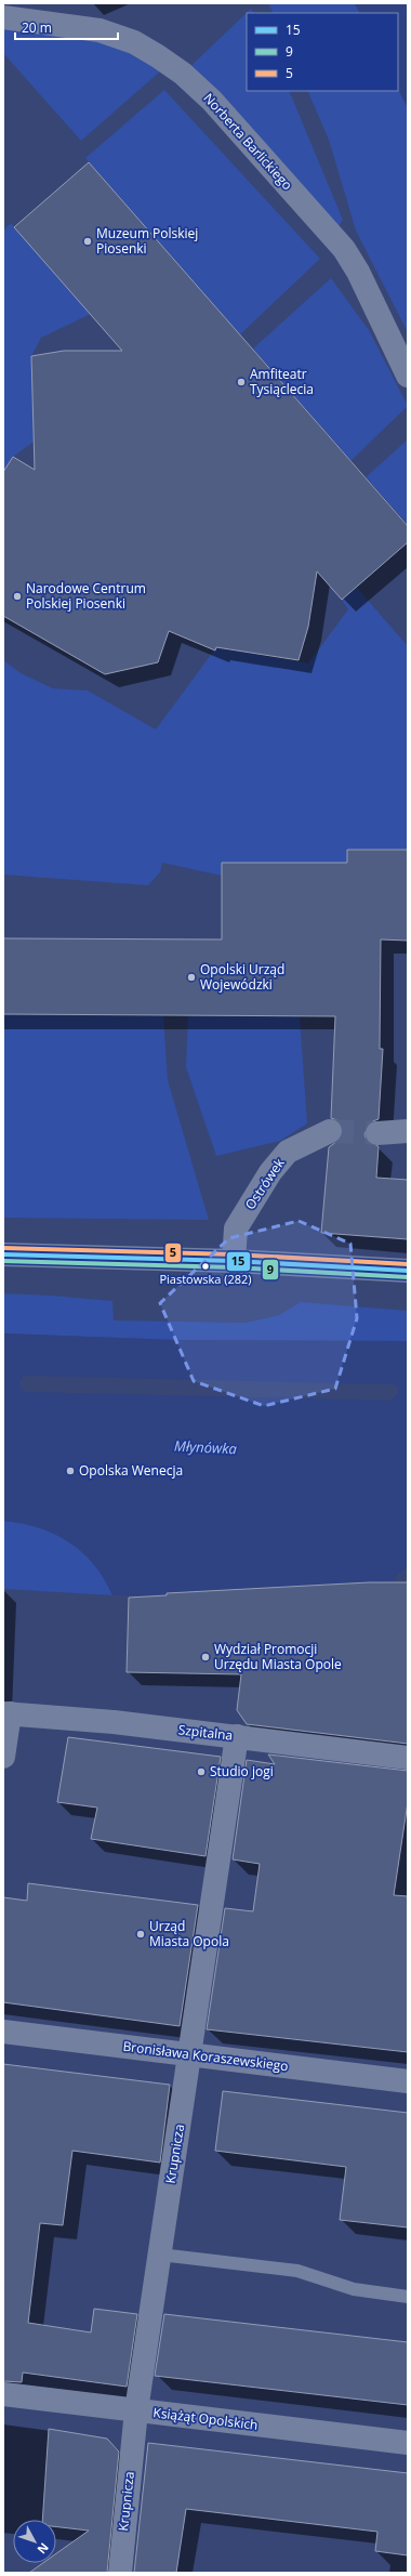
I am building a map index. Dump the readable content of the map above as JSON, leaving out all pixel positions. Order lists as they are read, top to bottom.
{
  "streets": {
    "street": [
      "Norberta Barlickiego",
      "Ostrówek",
      "Szpitalna",
      "Bronisława Koraszewskiego",
      "Krupnicza",
      "Książąt Opolskich"
    ]
  },
  "crossings": [
    ["Szpitalna", "Krupnicza"],
    ["Bronisława Koraszewskiego", "Krupnicza"],
    ["Krupnicza", "Książąt Opolskich"]
  ],
  "water": ["Młynówka"],
  "places": [
    "Muzeum Polskiej Piosenki",
    "Amfiteatr Tysiąclecia",
    "Narodowe Centrum Polskiej Piosenki",
    "Opolski Urząd Wojewódzki",
    "Piastowska (282)",
    "Opolska Wenecja",
    "Wydział Promocji Urzędu Miasta Opole",
    "Studio jogi",
    "Urząd Miasta Opola"
  ],
  "lines": ["transit line 5", "transit line 15", "transit line 9"],
  "legend": ["15", "9", "5"],
  "scale_bar": "20 m",
  "north": "bottom right"
}
